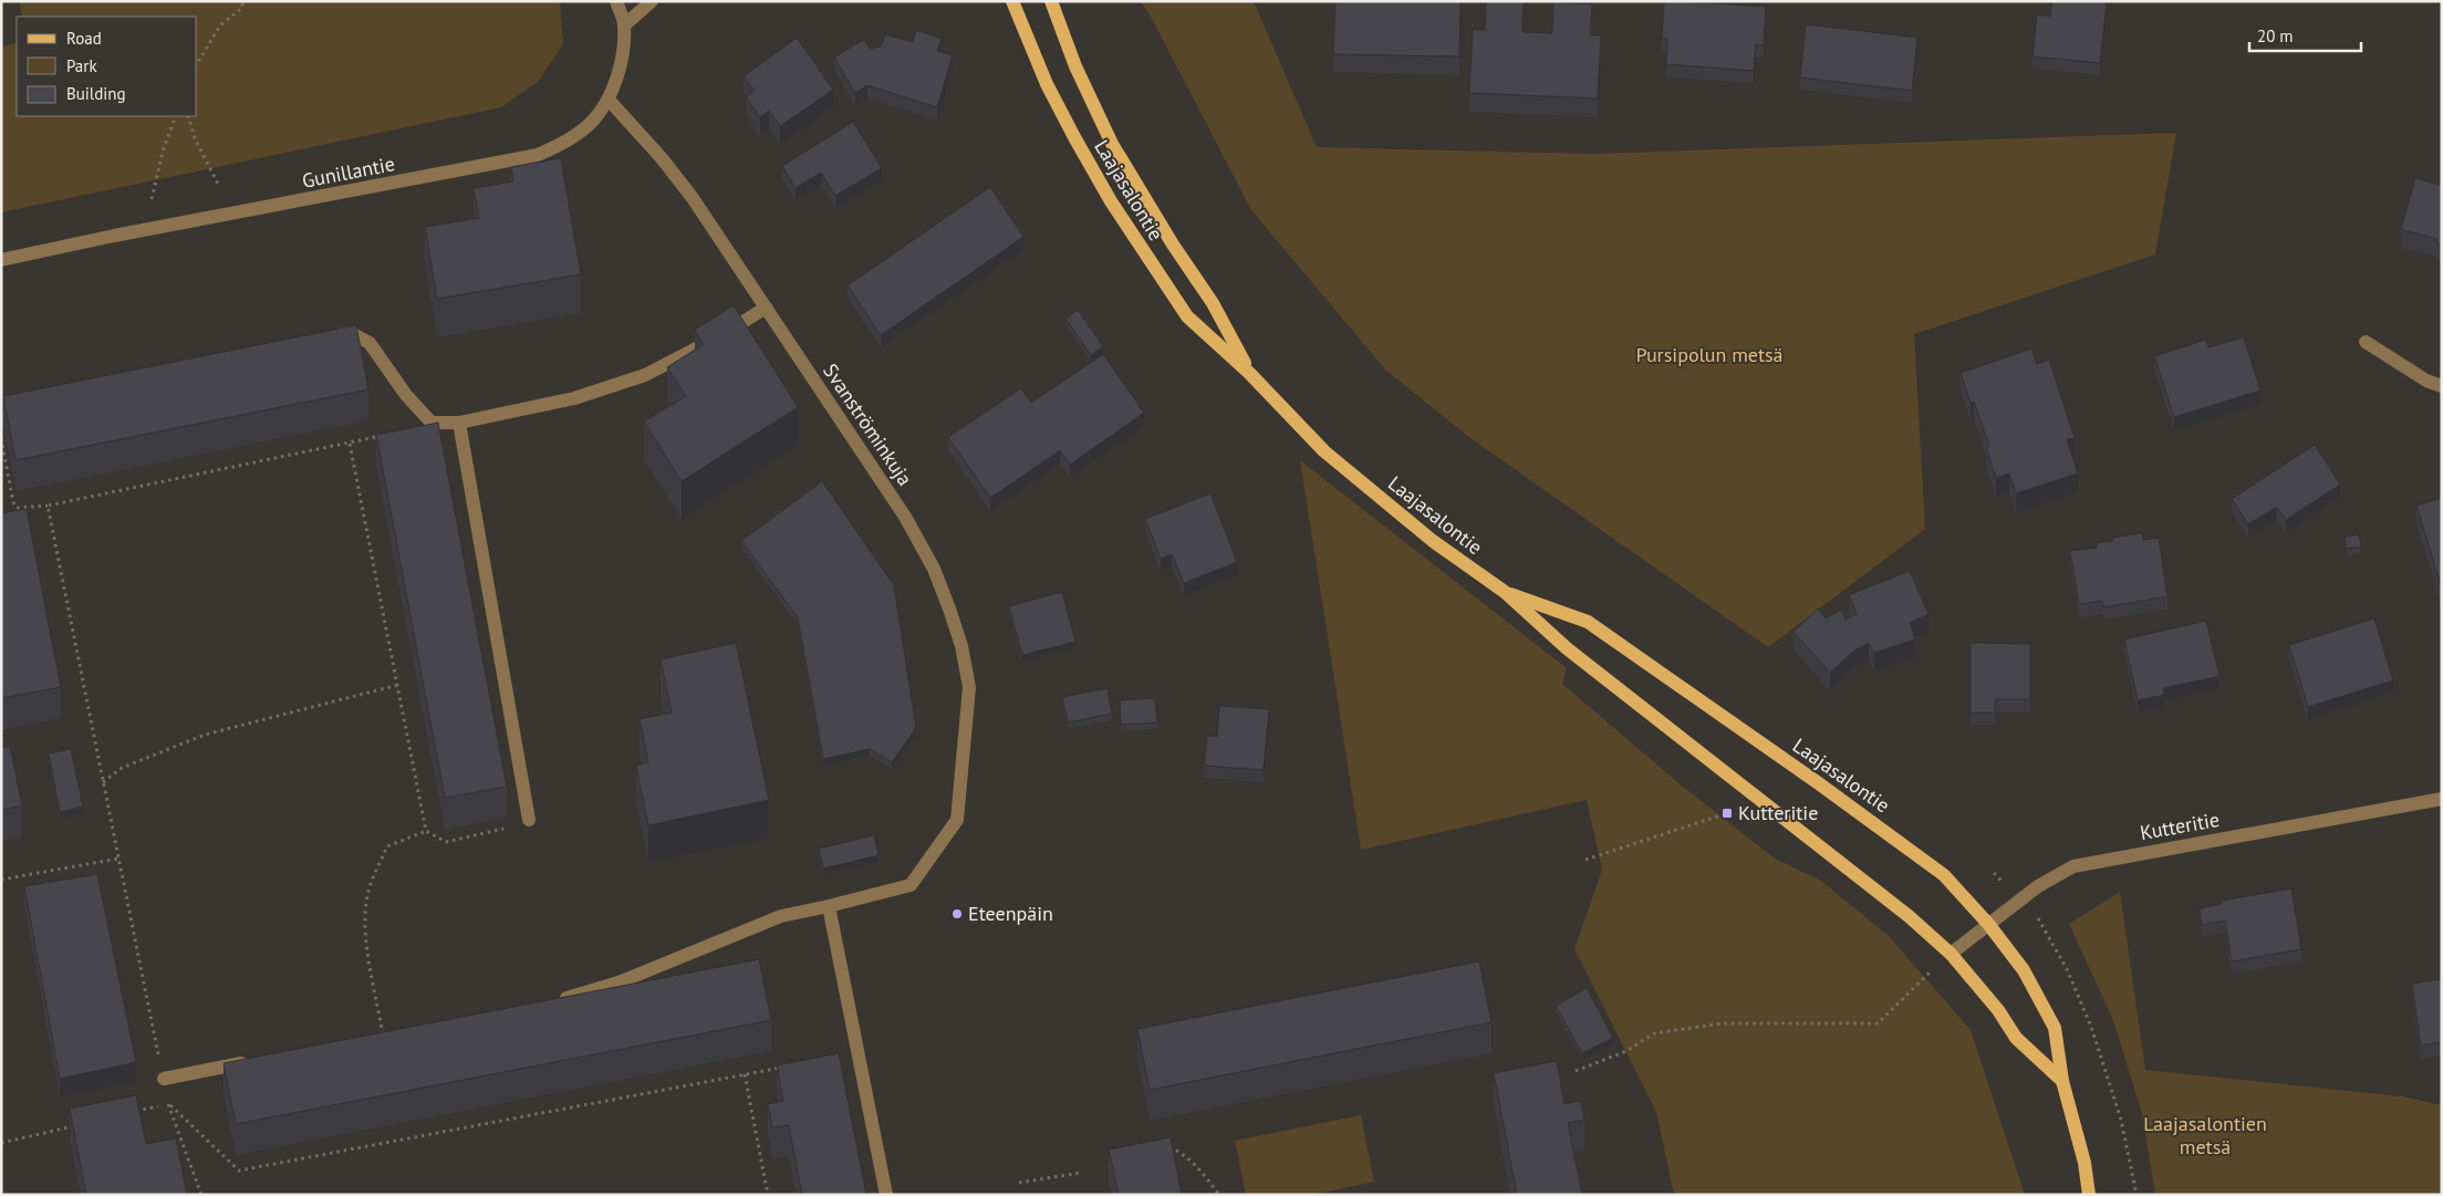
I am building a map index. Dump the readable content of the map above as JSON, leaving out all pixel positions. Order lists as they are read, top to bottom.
{
  "streets": {
    "main road": ["Laajasalontie"],
    "street": ["Gunillantie", "Svanströminkuja", "Kutteritie"]
  },
  "crossings": [
    ["Gunillantie", "Svanströminkuja"],
    ["Laajasalontie", "Kutteritie"]
  ],
  "parks": ["Pursipolun metsä", "Laajasalontien metsä"],
  "places": {
    "transit": ["Kutteritie"],
    "other": ["Eteenpäin"]
  },
  "legend": ["Road", "Park", "Building"],
  "scale_bar": "20 m"
}
